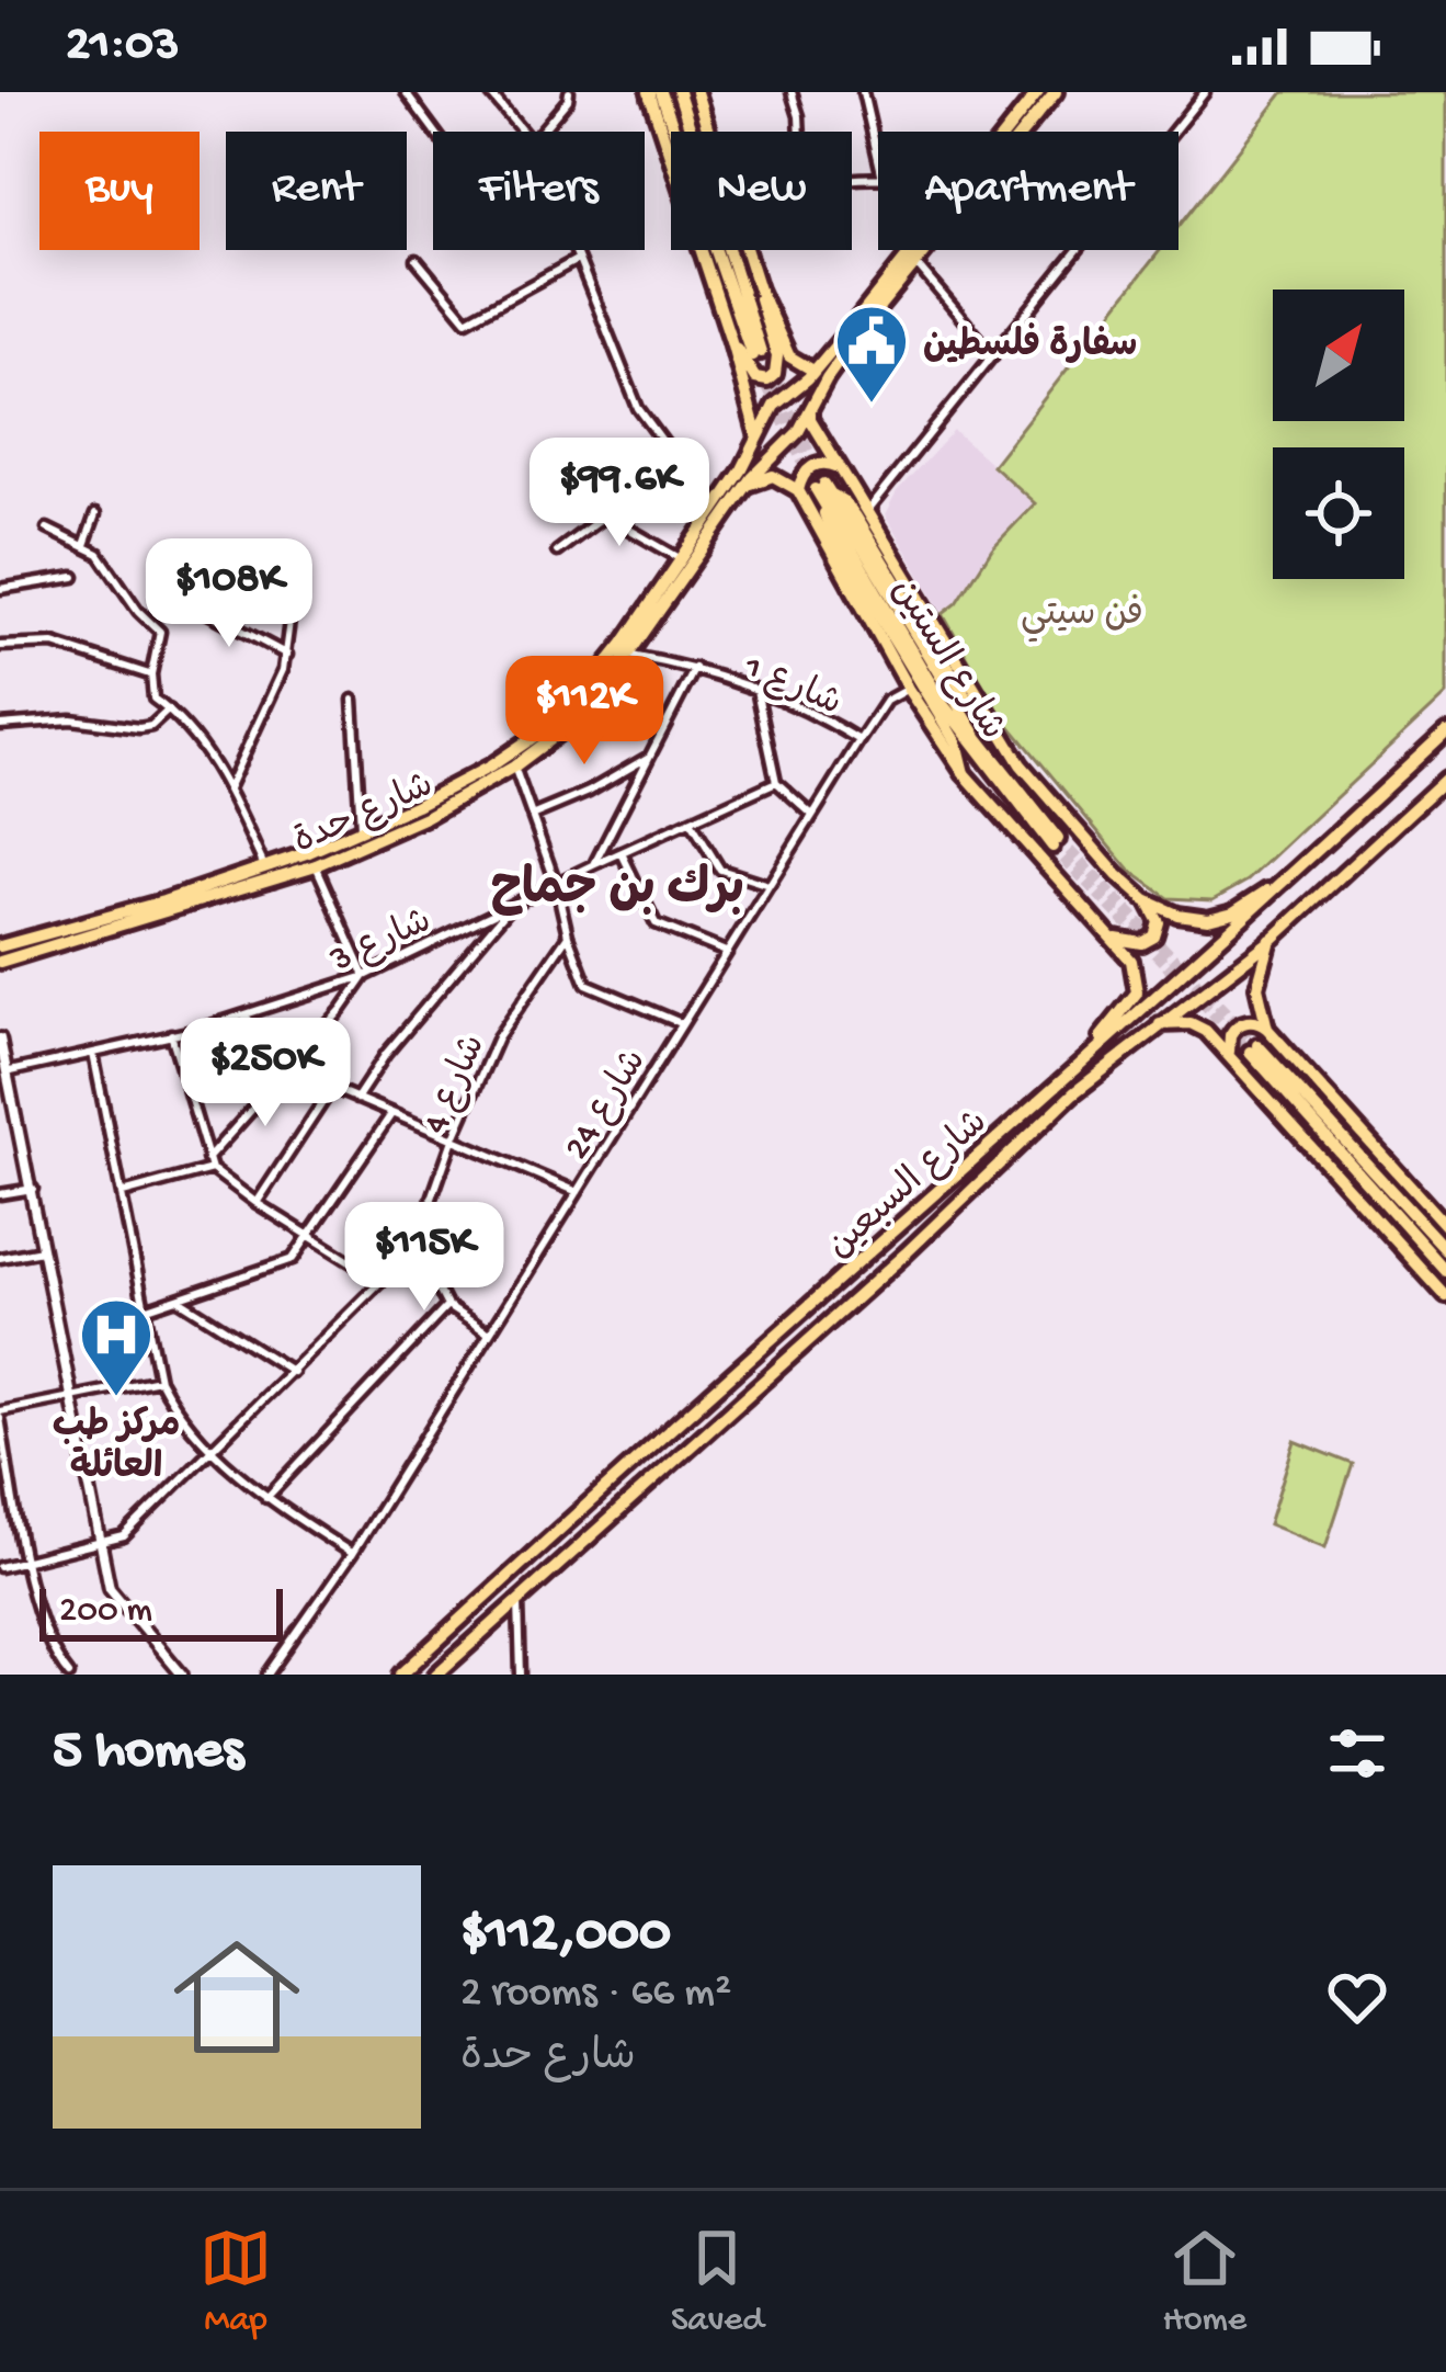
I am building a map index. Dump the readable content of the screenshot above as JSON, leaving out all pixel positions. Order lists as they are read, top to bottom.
{
  "streets": {
    "main road": ["شارع الستين", "شارع حدة", "شارع السبعين"],
    "street": [
      "شارع 1",
      "شارع 3",
      "شارع 4",
      "شارع 24"
    ]
  },
  "crossings": [
    ["شارع 1", "شارع حدة"],
    ["شارع 1", "شارع 24"]
  ],
  "districts": ["برك بن جماح"],
  "parks": ["فن سيتي"],
  "places": {
    "public building": ["سفارة فلسطين"],
    "hospital": ["مركز طب العائلة"]
  },
  "scale_bar": "200 m",
  "north": "top right",
  "page": {
    "status": "21:03",
    "chip": [
      "Buy",
      "Rent",
      "Filters",
      "New",
      "Apartment"
    ],
    "price": [
      "$99.6K",
      "$108K",
      "$112K",
      "$250K",
      "$115K"
    ],
    "scale": "200 m",
    "heading": "5 homes",
    "list": [
      {
        "name": "$112,000",
        "note": "2 rooms · 66 m² · شارع حدة"
      }
    ],
    "tabs": ["Map", "Saved", "Home"]
  }
}
